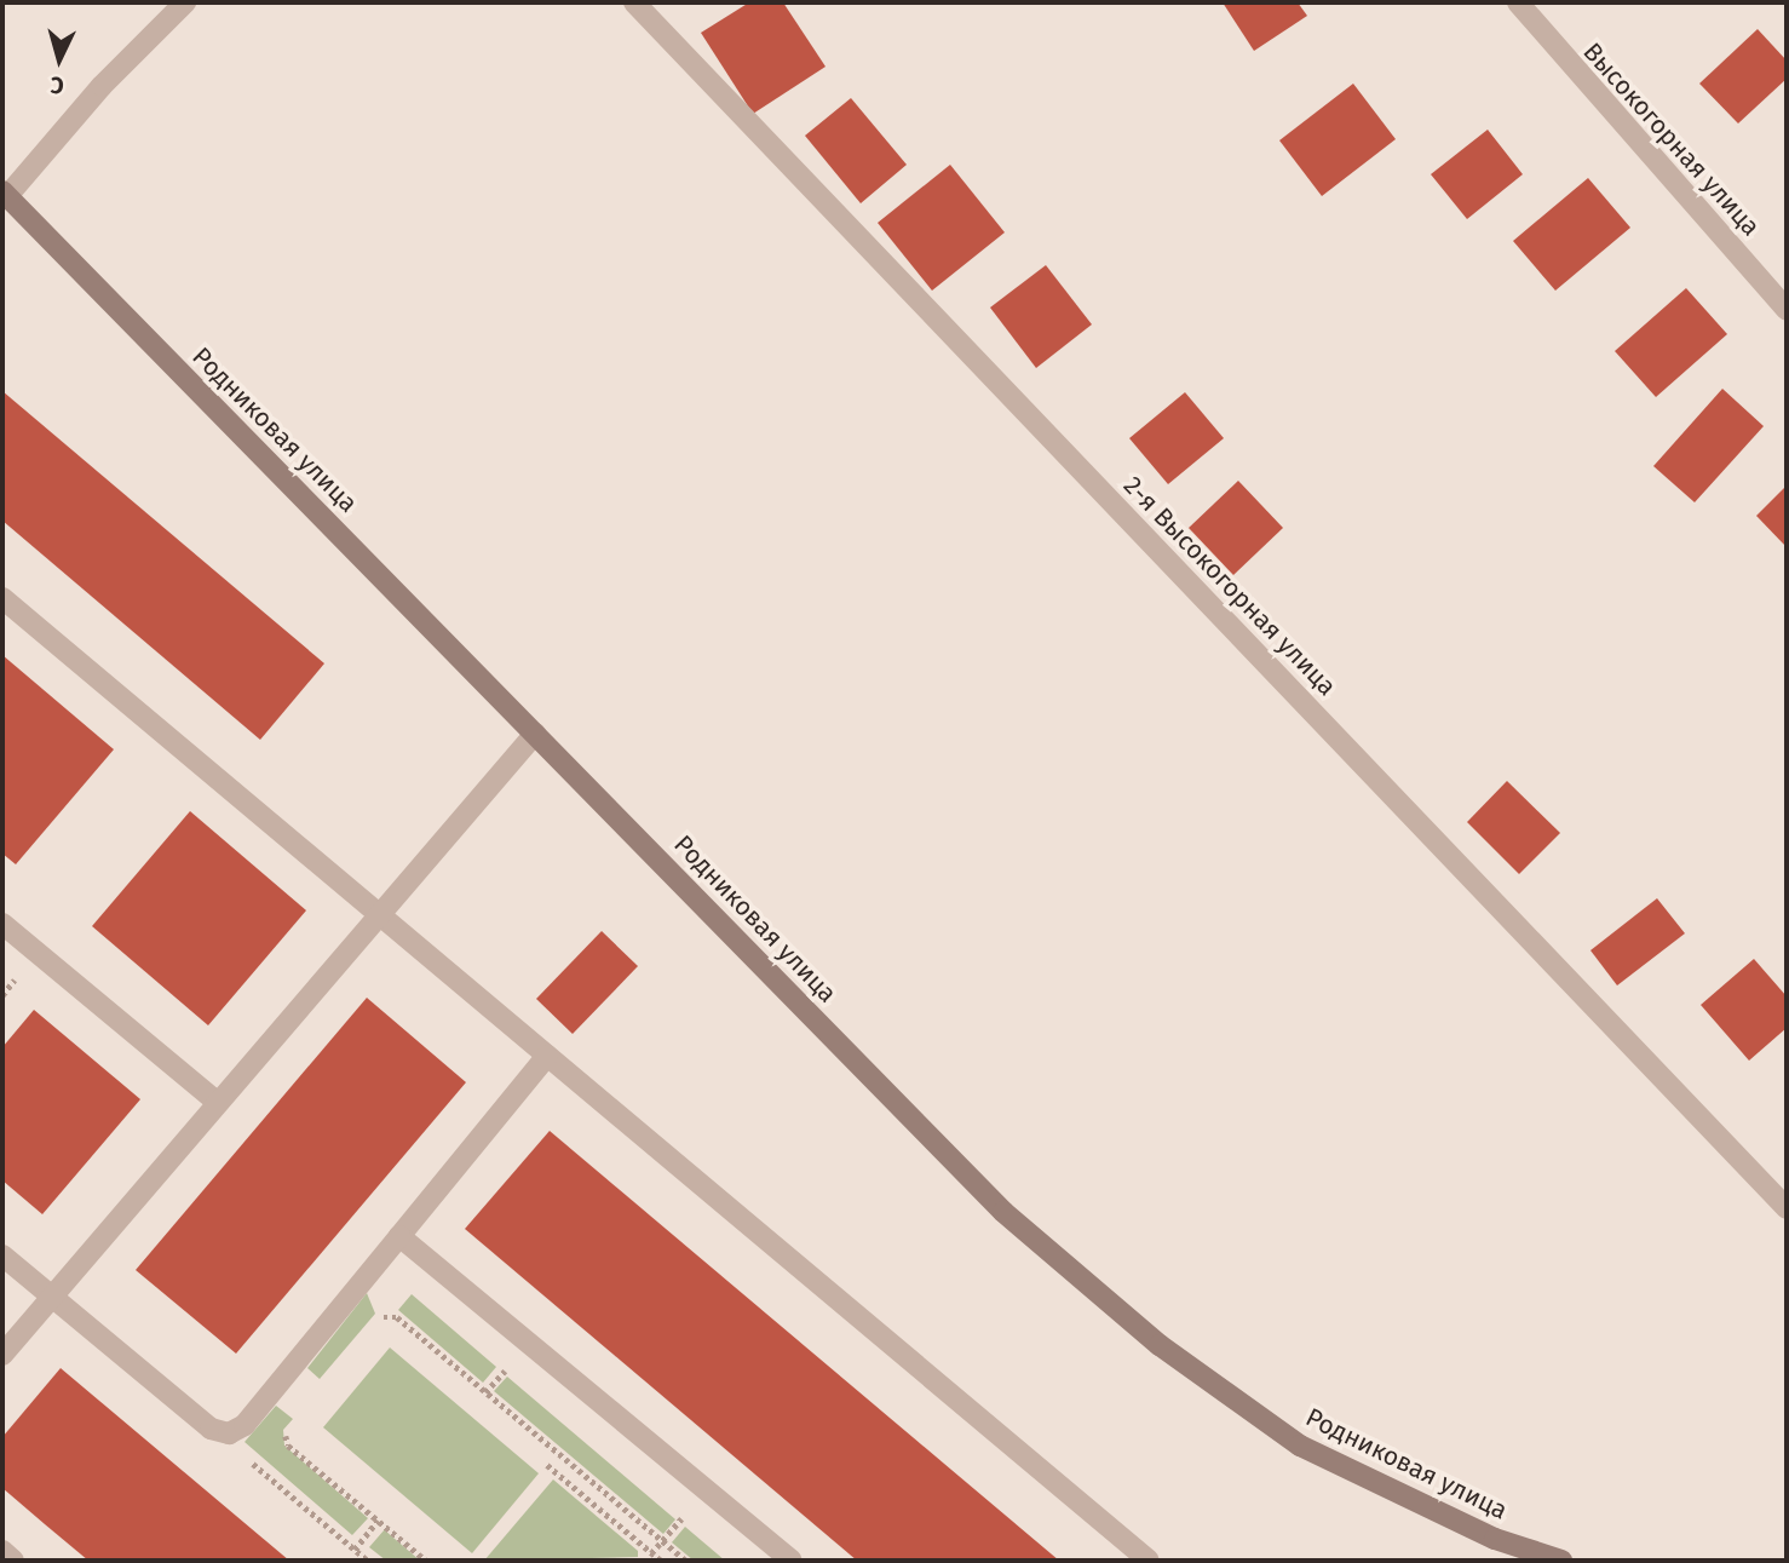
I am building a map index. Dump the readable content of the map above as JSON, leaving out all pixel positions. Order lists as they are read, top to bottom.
{
  "streets": {
    "street": ["Высокогорная улица", "Родниковая улица", "2-я Высокогорная улица"]
  },
  "north": "bottom"
}
